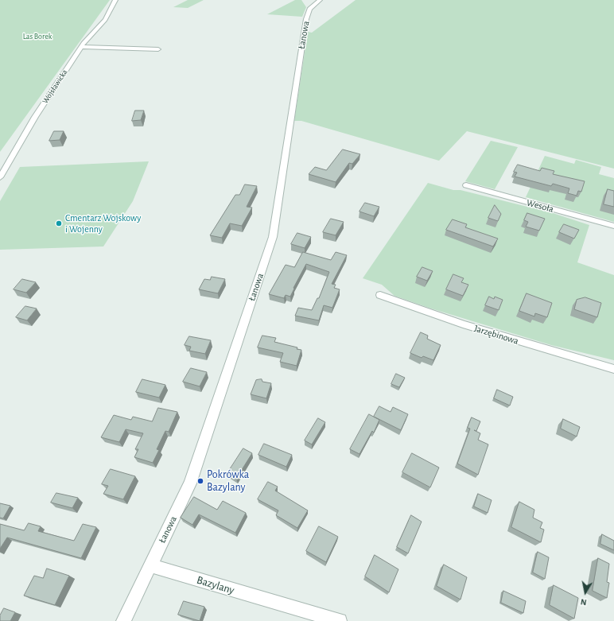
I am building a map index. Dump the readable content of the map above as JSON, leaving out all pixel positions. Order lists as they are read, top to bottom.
{
  "streets": {
    "street": [
      "Łanowa",
      "Wojsławicka",
      "Wesoła",
      "Jarzębinowa",
      "Bazylany"
    ]
  },
  "crossings": [
    ["Łanowa", "Bazylany"]
  ],
  "parks": ["Las Borek"],
  "places": ["Cmentarz Wojskowy i Wojenny", "Pokrówka Bazylany"],
  "north": "bottom"
}
